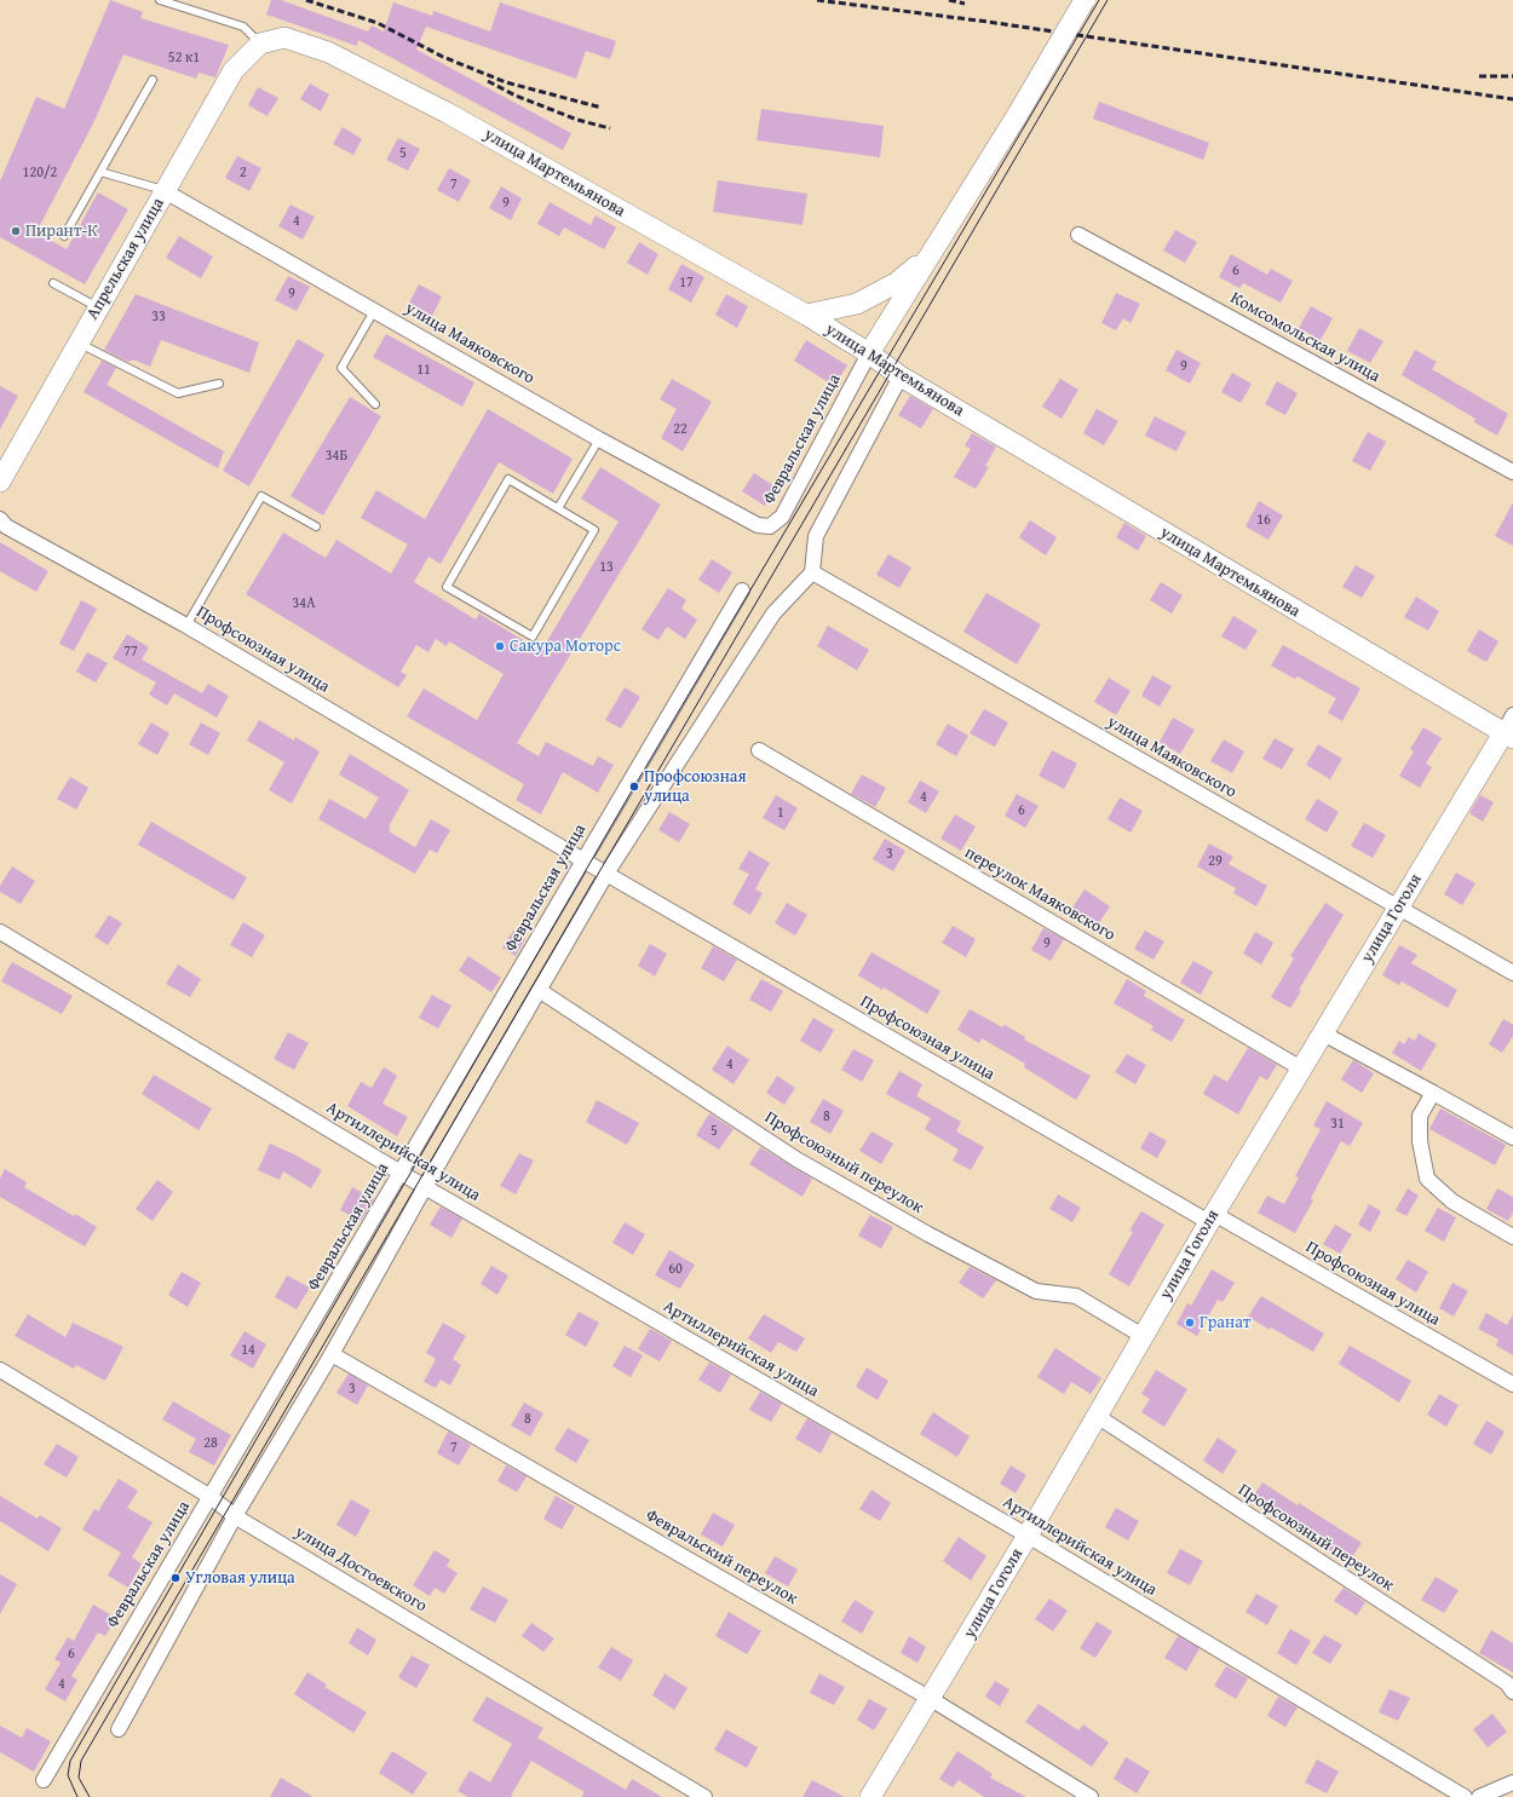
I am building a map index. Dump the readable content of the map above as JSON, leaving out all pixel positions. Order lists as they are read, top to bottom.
{
  "streets": {
    "main road": ["улица Мартемьянова", "Апрельская улица", "улица Гоголя"],
    "street": [
      "Комсомольская улица",
      "улица Маяковского",
      "Февральская улица",
      "Профсоюзная улица",
      "переулок Маяковского",
      "Артиллерийская улица",
      "Профсоюзный переулок",
      "Февральский переулок",
      "улица Достоевского"
    ]
  },
  "crossings": [
    ["улица Мартемьянова", "Апрельская улица"],
    ["улица Мартемьянова", "Февральская улица"],
    ["улица Мартемьянова", "улица Гоголя"],
    ["Апрельская улица", "улица Маяковского"],
    ["улица Маяковского", "Февральская улица"],
    ["улица Маяковского", "улица Гоголя"],
    ["Февральская улица", "Профсоюзная улица"],
    ["Февральская улица", "Артиллерийская улица"],
    ["Февральская улица", "улица Достоевского"],
    ["Профсоюзная улица", "улица Гоголя"],
    ["переулок Маяковского", "улица Гоголя"],
    ["улица Гоголя", "Артиллерийская улица"],
    ["улица Гоголя", "Профсоюзный переулок"],
    ["улица Гоголя", "Февральский переулок"]
  ],
  "places": [
    "Пирант-К",
    "Сакура Моторс",
    "Профсоюзная улица",
    "Гранат",
    "Угловая улица"
  ],
  "house_numbers": [
    "52 к1",
    "5",
    "120/2",
    "2",
    "7",
    "9",
    "4",
    "6",
    "17",
    "9",
    "33",
    "9",
    "11",
    "22",
    "34Б",
    "16",
    "13",
    "34А",
    "77",
    "4",
    "6",
    "1",
    "3",
    "29",
    "9",
    "4",
    "8",
    "31",
    "5",
    "60",
    "14",
    "3",
    "8",
    "28",
    "7",
    "6",
    "4"
  ]
}
